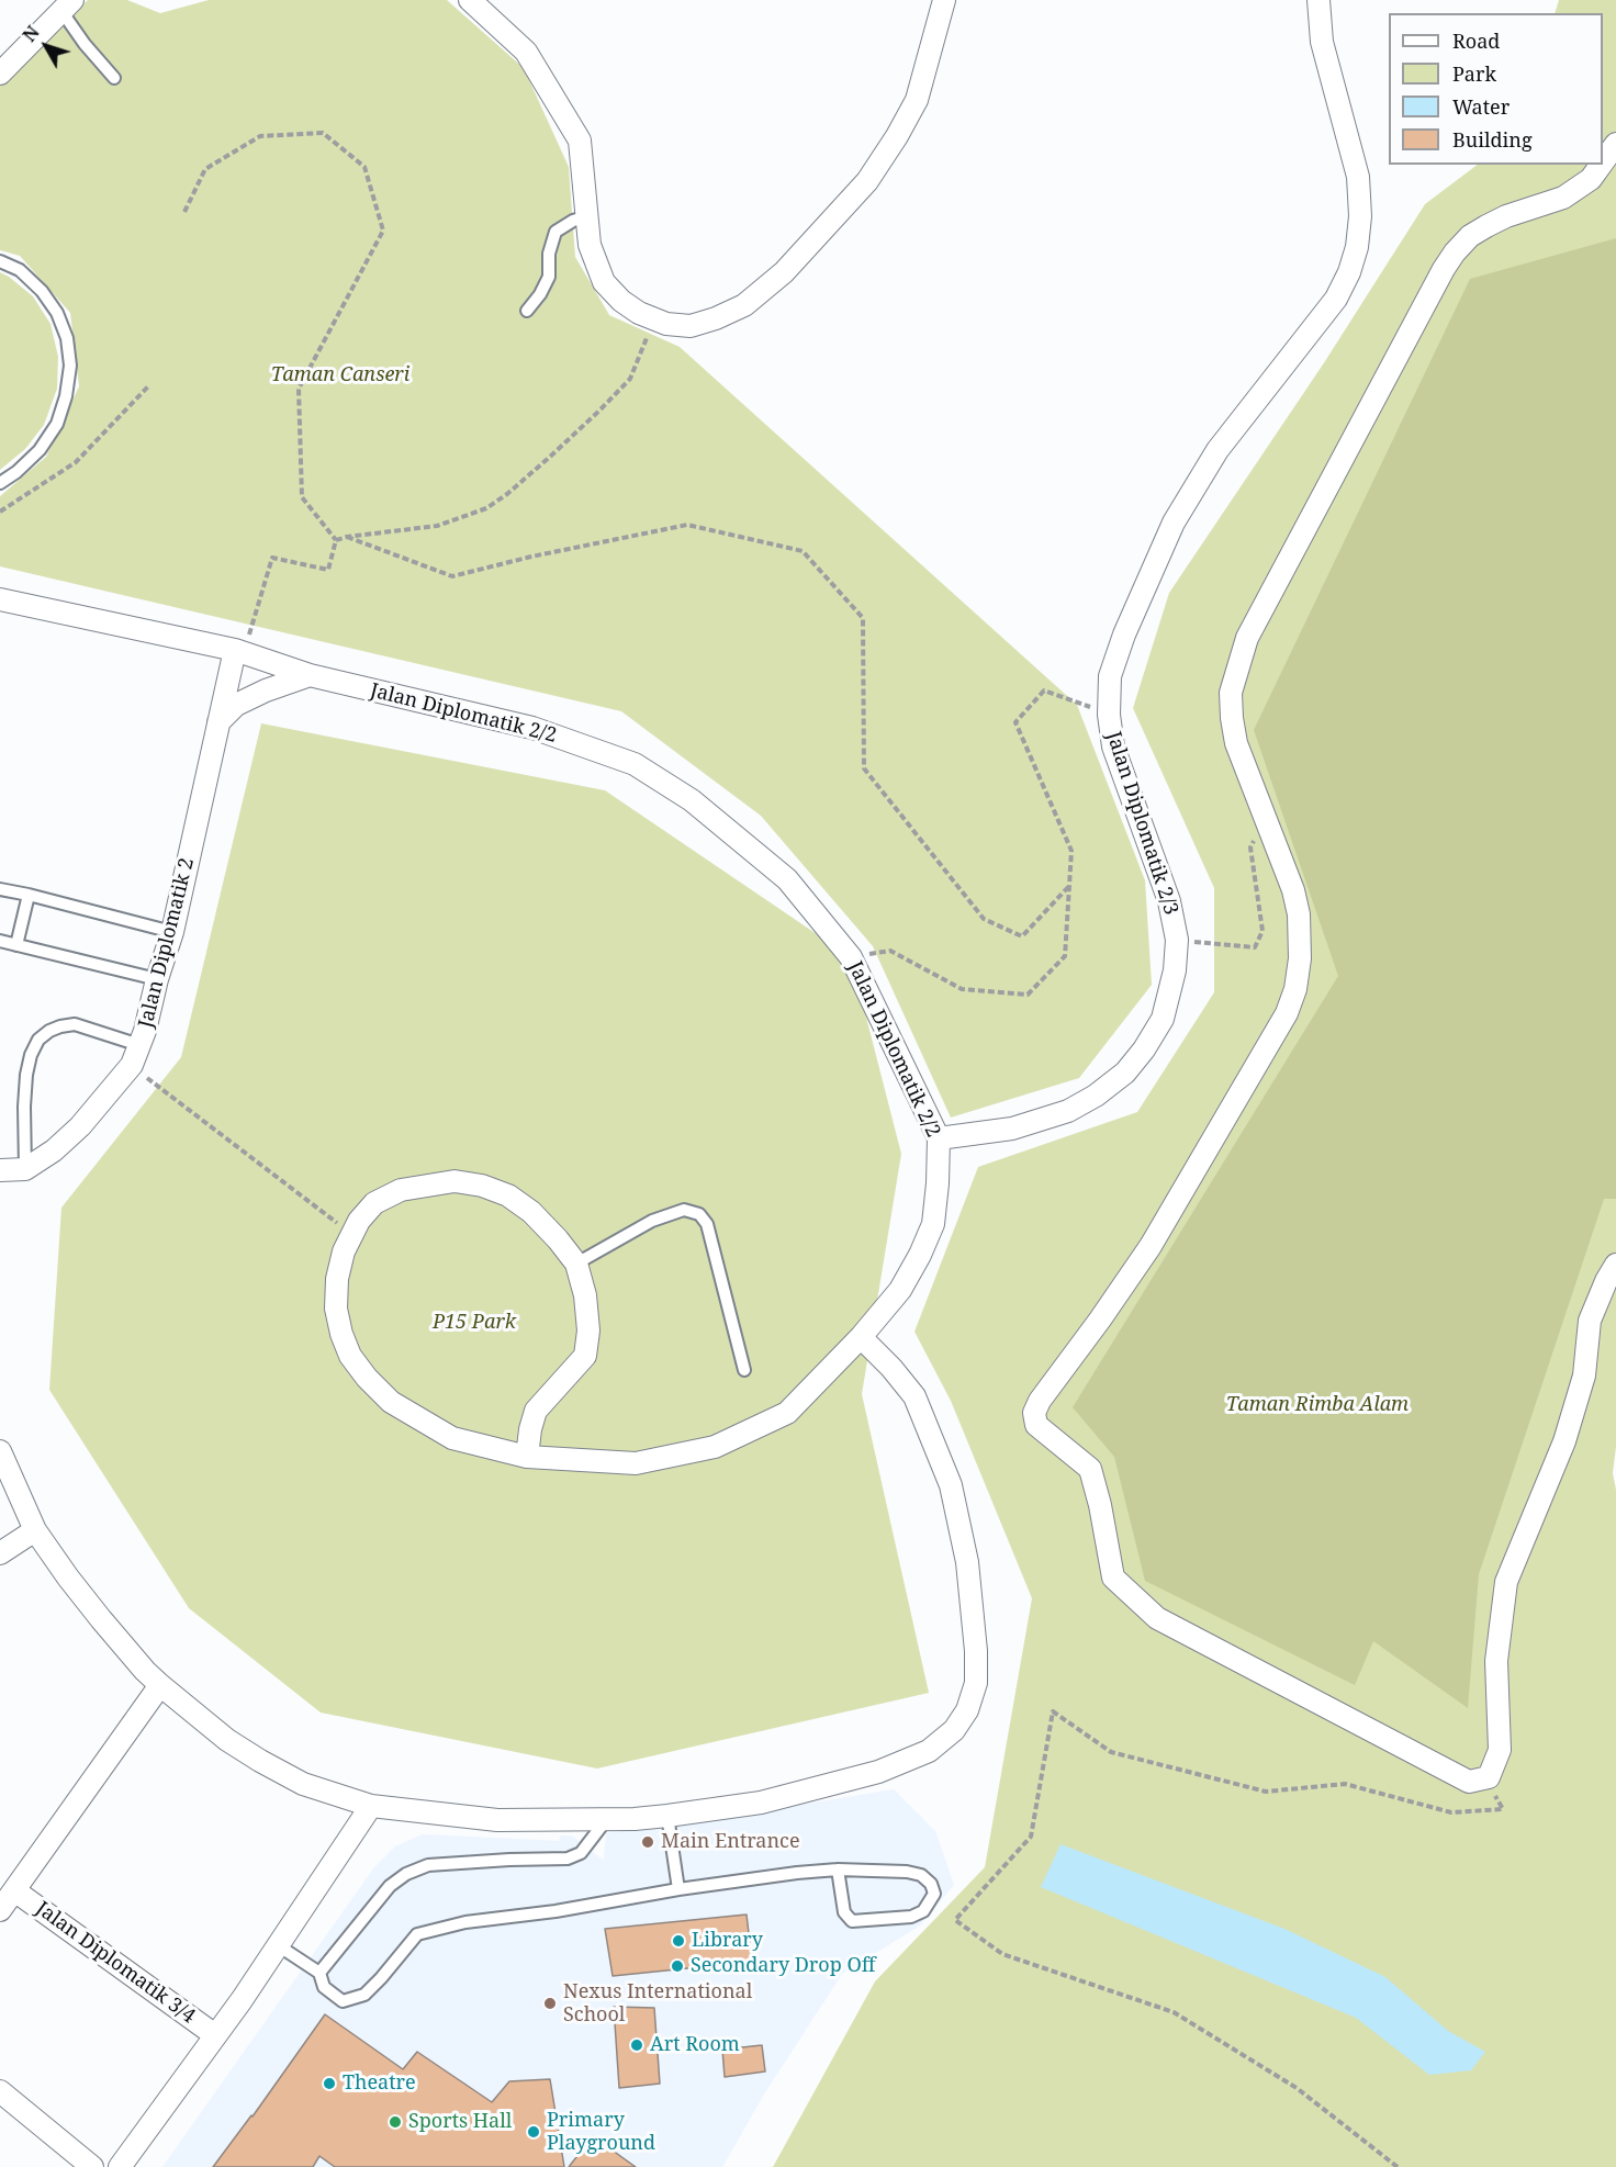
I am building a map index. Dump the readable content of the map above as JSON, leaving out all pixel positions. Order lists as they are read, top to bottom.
{
  "streets": {
    "street": [
      "Jalan Diplomatik 2/2",
      "Jalan Diplomatik 2/3",
      "Jalan Diplomatik 2",
      "Jalan Diplomatik 3/4"
    ]
  },
  "crossings": [
    ["Jalan Diplomatik 2/2", "Jalan Diplomatik 2/3"],
    ["Jalan Diplomatik 2/2", "Jalan Diplomatik 2"]
  ],
  "parks": ["Taman Canseri", "P15 Park", "Taman Rimba Alam"],
  "places": [
    "Main Entrance",
    "Library",
    "Secondary Drop Off",
    "Nexus International School",
    "Art Room",
    "Theatre",
    "Sports Hall",
    "Primary Playground"
  ],
  "legend": [
    "Road",
    "Park",
    "Water",
    "Building"
  ],
  "north": "top left"
}
